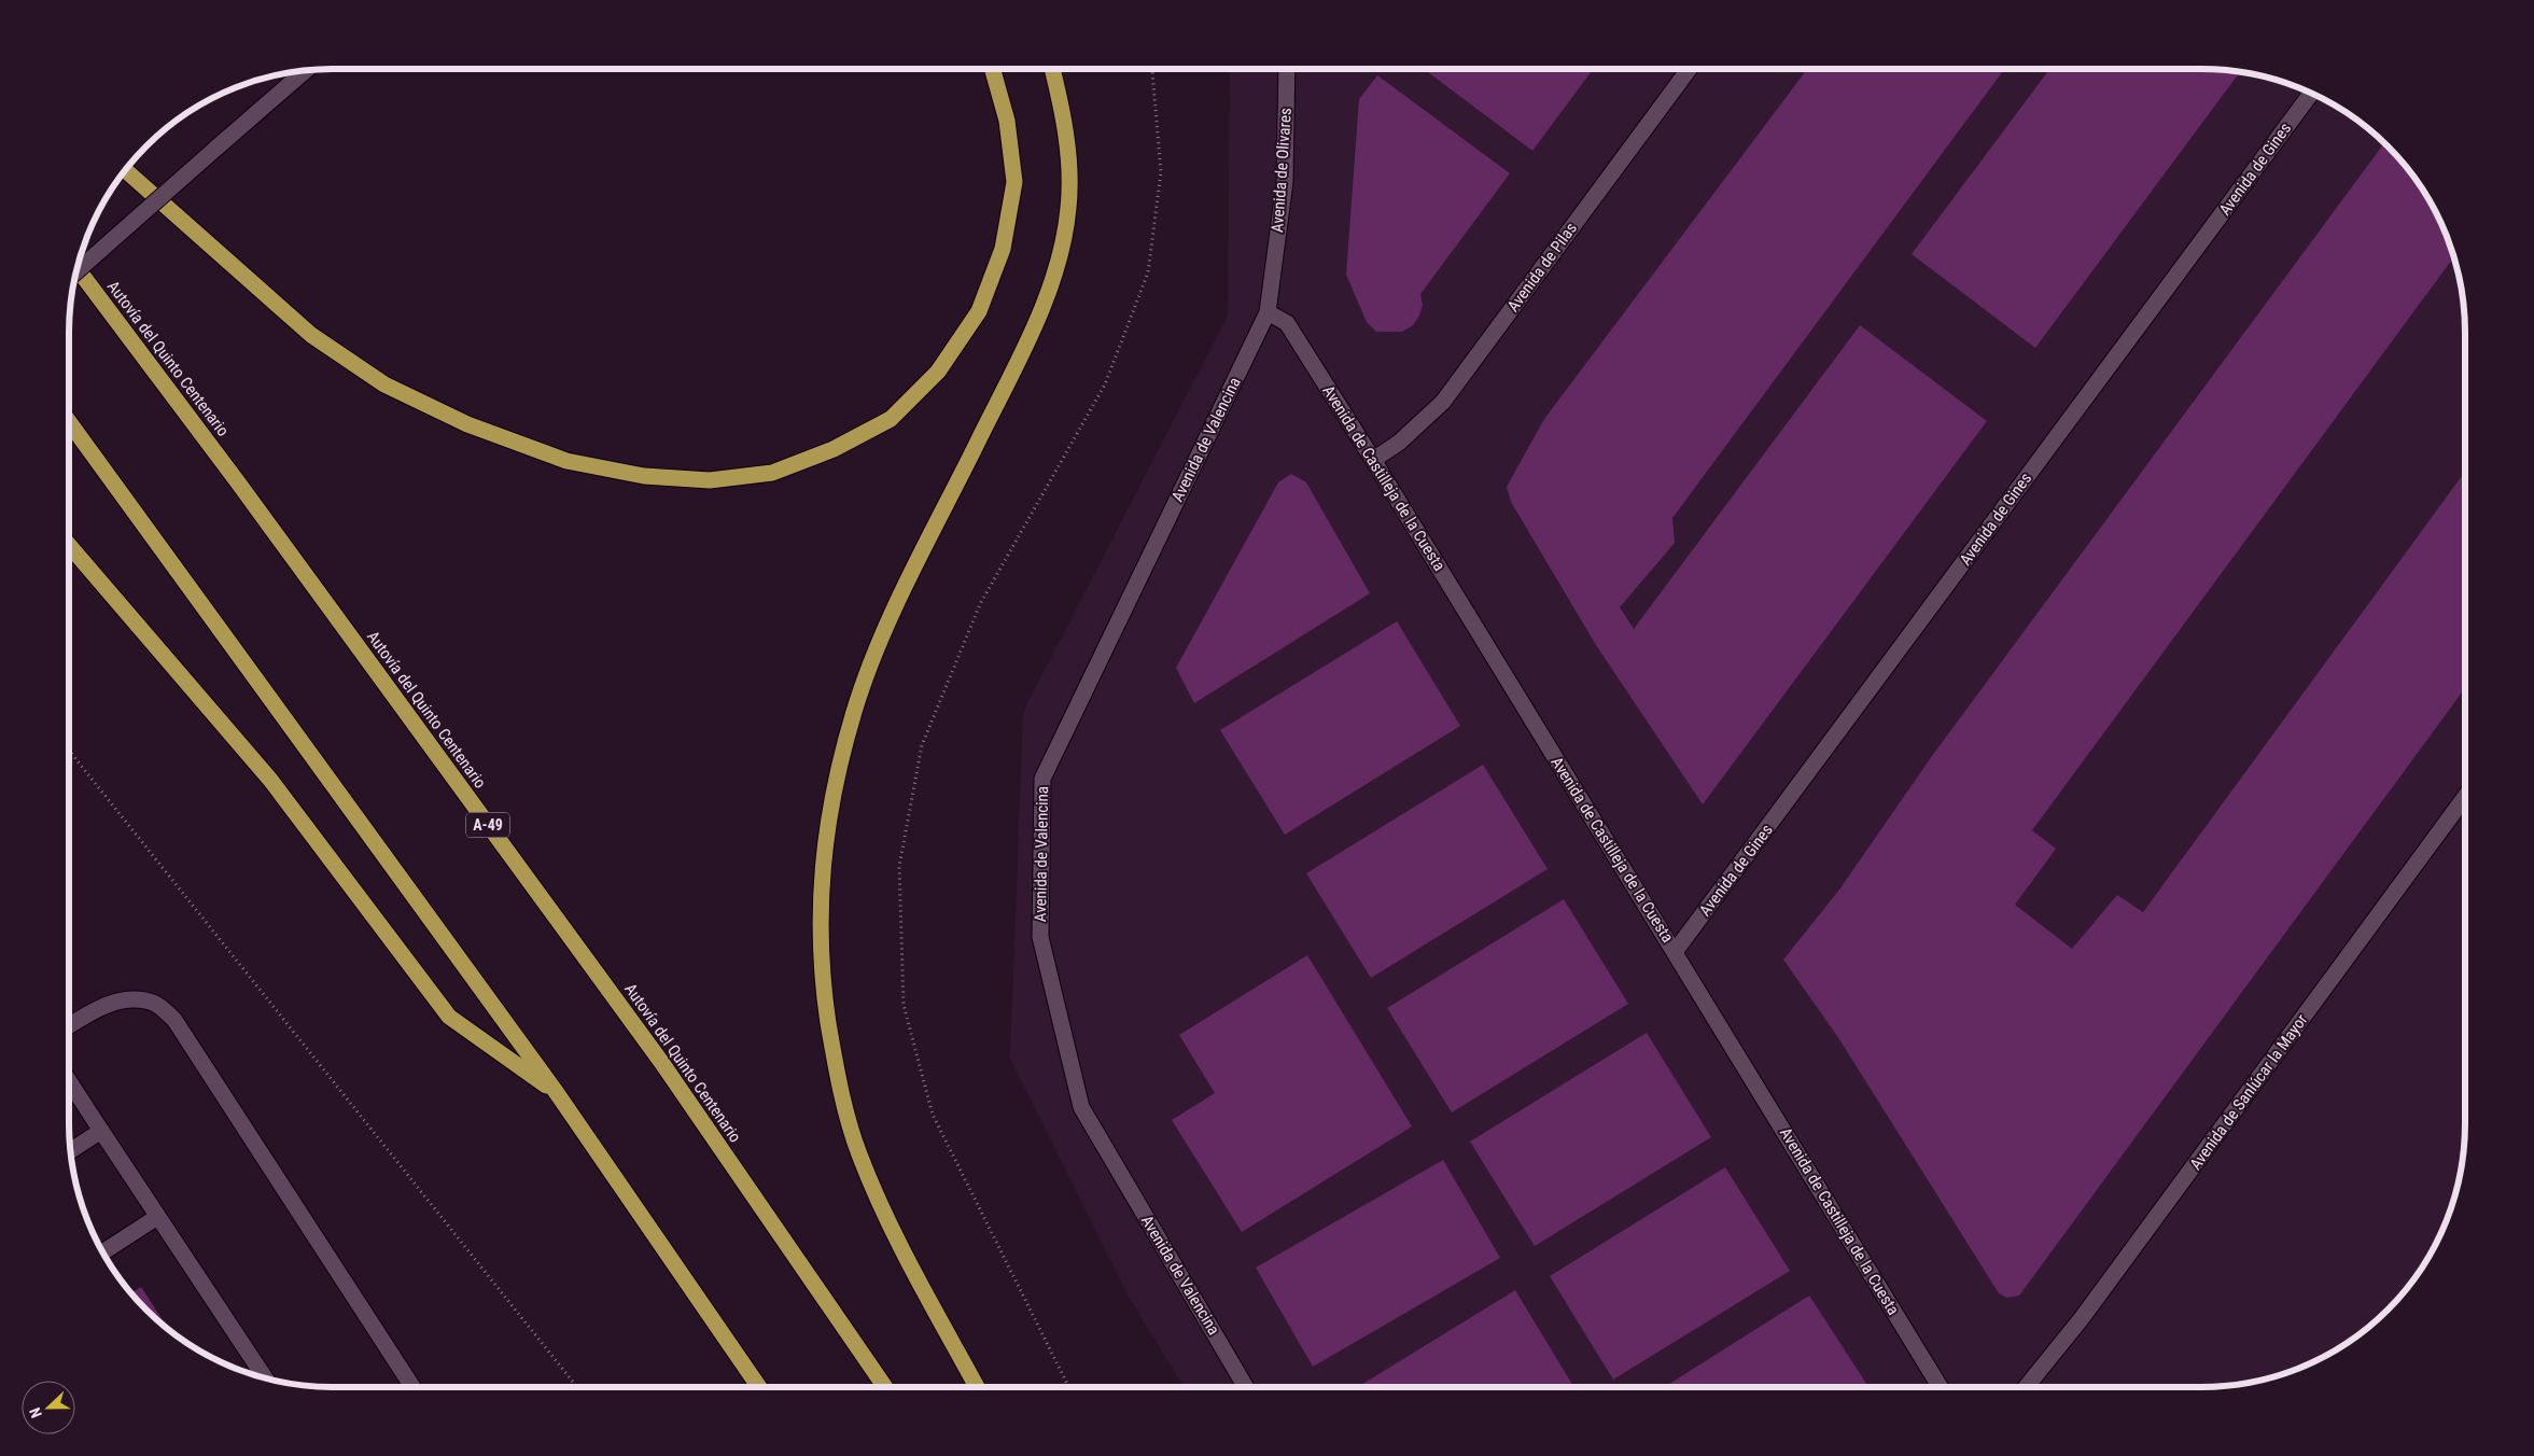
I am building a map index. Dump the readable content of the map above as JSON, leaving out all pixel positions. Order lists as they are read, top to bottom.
{
  "streets": {
    "highway": ["Autovía del Quinto Centenario", "A-49"],
    "street": [
      "Avenida de Gines",
      "Avenida de Olivares",
      "Avenida de Pilas",
      "Avenida de Valencina",
      "Avenida de Castilleja de la Cuesta",
      "Avenida de Sanlúcar la Mayor"
    ]
  },
  "crossings": [
    ["Avenida de Gines", "Avenida de Castilleja de la Cuesta"],
    ["Avenida de Olivares", "Avenida de Valencina"],
    ["Avenida de Olivares", "Avenida de Castilleja de la Cuesta"],
    ["Avenida de Pilas", "Avenida de Castilleja de la Cuesta"],
    ["Avenida de Valencina", "Avenida de Castilleja de la Cuesta"]
  ],
  "north": "left"
}
